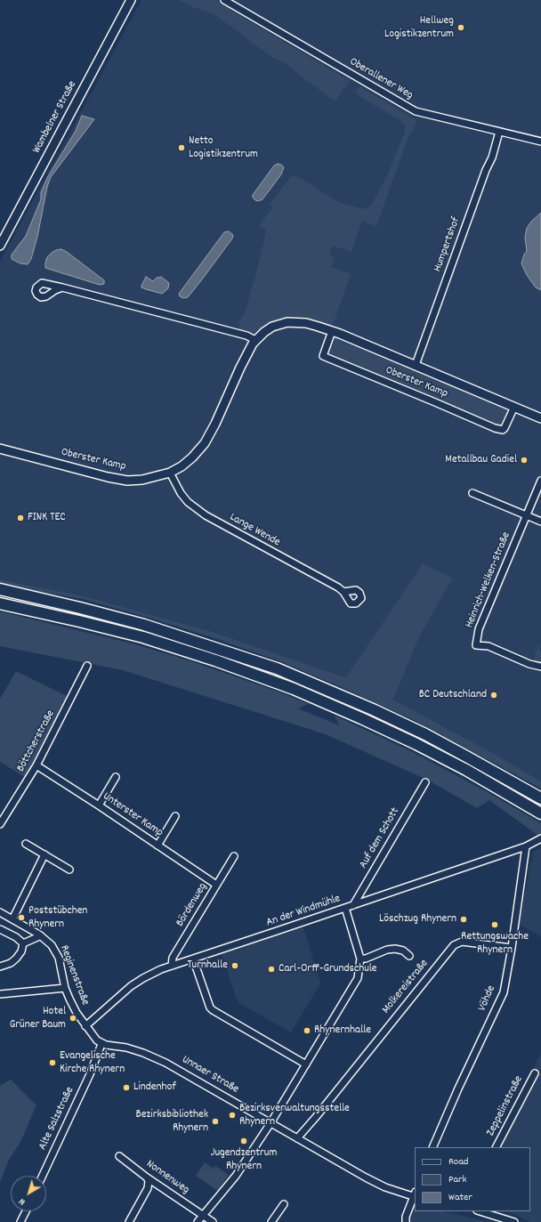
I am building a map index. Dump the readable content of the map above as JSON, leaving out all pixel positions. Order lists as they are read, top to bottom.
{
  "streets": {
    "main road": ["Wambelner Straße", "Oberster Kamp"],
    "street": [
      "Oberallener Weg",
      "Humpertshof",
      "Lange Wende",
      "Heinrich-Welken-Straße",
      "Böttcherstraße",
      "Unterster Kamp",
      "Auf dem Schott",
      "Bördenweg",
      "An der Windmühle",
      "Reginenstraße",
      "Molkereistraße",
      "Vöhde",
      "Unnaer Straße",
      "Zeppelinstraße",
      "Alte Salzstraße",
      "Nonnenweg"
    ]
  },
  "crossings": [
    ["Oberallener Weg", "Humpertshof"],
    ["Humpertshof", "Oberster Kamp"],
    ["Oberster Kamp", "Lange Wende"],
    ["Böttcherstraße", "Unterster Kamp"],
    ["Unterster Kamp", "Bördenweg"],
    ["Auf dem Schott", "An der Windmühle"],
    ["Bördenweg", "An der Windmühle"],
    ["An der Windmühle", "Reginenstraße"],
    ["An der Windmühle", "Vöhde"],
    ["Reginenstraße", "Unnaer Straße"],
    ["Reginenstraße", "Alte Salzstraße"],
    ["Molkereistraße", "Vöhde"],
    ["Molkereistraße", "Unnaer Straße"],
    ["Unnaer Straße", "Alte Salzstraße"]
  ],
  "places": [
    "Hellweg Logistikzentrum",
    "Netto Logistikzentrum",
    "Metallbau Gadiel",
    "FINK TEC",
    "BC Deutschland",
    "Poststübchen Rhynern",
    "Löschzug Rhynern",
    "Rettungswache Rhynern",
    "Turnhalle",
    "Carl-Orff-Grundschule",
    "Hotel Grüner Baum",
    "Rhynernhalle",
    "Evangelische Kirche Rhynern",
    "Lindenhof",
    "Bezirksverwaltungsstelle Rhynern",
    "Bezirksbibliothek Rhynern",
    "Jugendzentrum Rhynern"
  ],
  "legend": ["Road", "Park", "Water"],
  "north": "bottom left"
}
